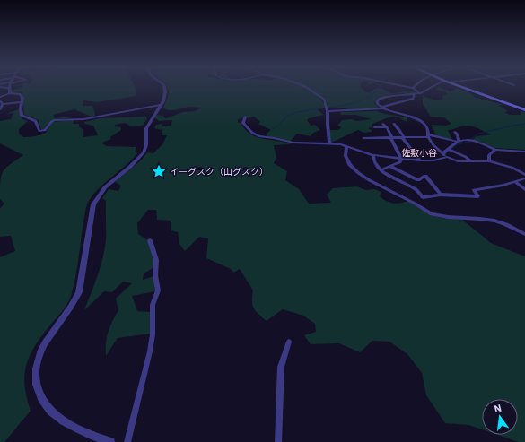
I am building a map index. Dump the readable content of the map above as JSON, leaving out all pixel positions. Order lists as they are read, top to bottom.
{
  "districts": ["佐敷小谷"],
  "places": {
    "place": ["イーグスク（山グスク）"]
  },
  "north": "top"
}
